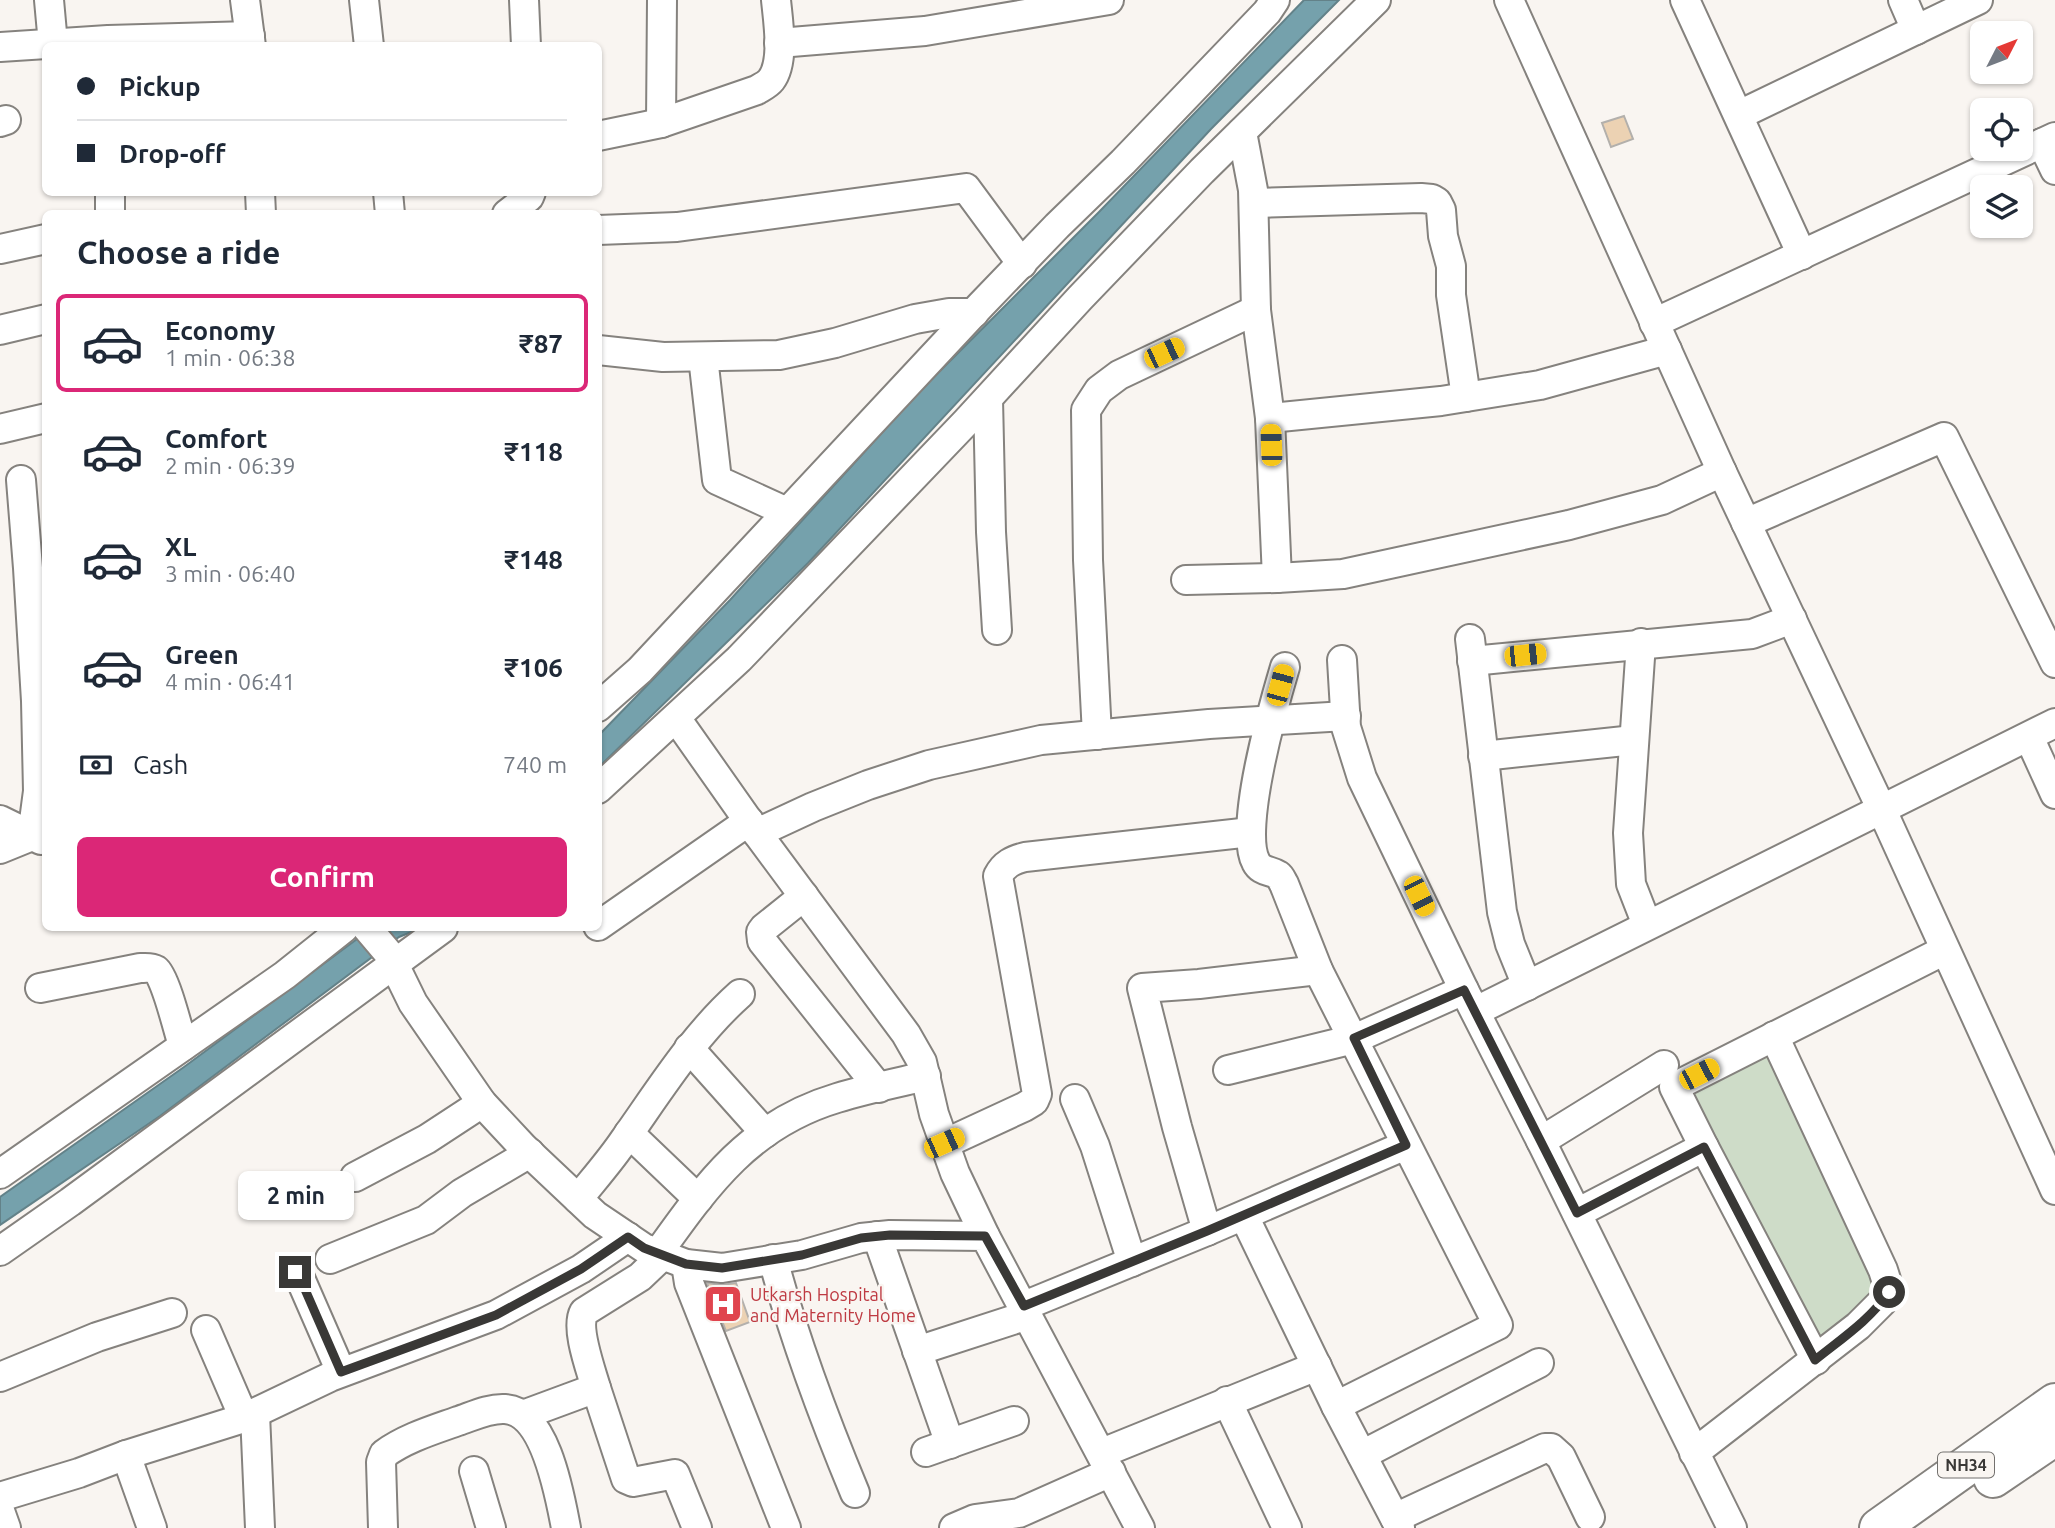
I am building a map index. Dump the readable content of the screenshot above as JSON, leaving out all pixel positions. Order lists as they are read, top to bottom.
{
  "streets": {
    "highway": ["NH34"]
  },
  "places": {
    "hospital": ["Utkarsh Hospital and Maternity Home"]
  },
  "north": "top right",
  "page": {
    "banner": ["Pickup", "Drop-off"],
    "heading": "Choose a ride",
    "list": [
      {
        "name": "Economy",
        "note": "1 min · 06:38",
        "value": "₹87"
      },
      {
        "name": "Comfort",
        "note": "2 min · 06:39",
        "value": "₹118"
      },
      {
        "name": "XL",
        "note": "3 min · 06:40",
        "value": "₹148"
      },
      {
        "name": "Green",
        "note": "4 min · 06:41",
        "value": "₹106"
      }
    ],
    "pay": ["Cash", "740 m"],
    "buttons": "Confirm",
    "bubble": "2 min"
  }
}
